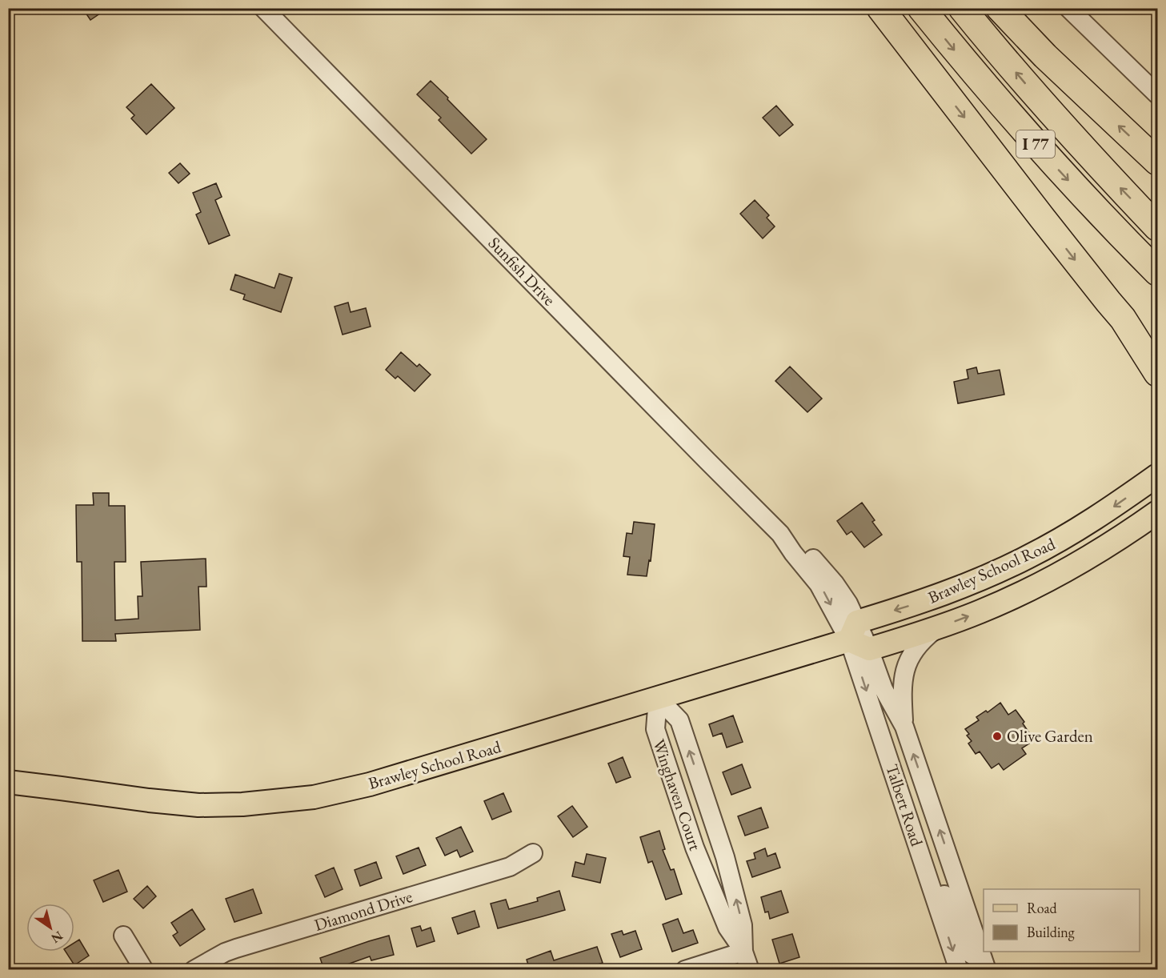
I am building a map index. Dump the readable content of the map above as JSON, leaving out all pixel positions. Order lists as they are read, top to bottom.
{
  "streets": {
    "highway": ["I 77"],
    "main road": ["Brawley School Road"],
    "street": [
      "Sunfish Drive",
      "Winghaven Court",
      "Talbert Road",
      "Diamond Drive"
    ]
  },
  "crossings": [
    ["Sunfish Drive", "Brawley School Road"],
    ["Sunfish Drive", "Talbert Road"],
    ["Brawley School Road", "Winghaven Court"],
    ["Brawley School Road", "Talbert Road"]
  ],
  "places": ["Olive Garden"],
  "legend": ["Road", "Building"],
  "north": "bottom right"
}
